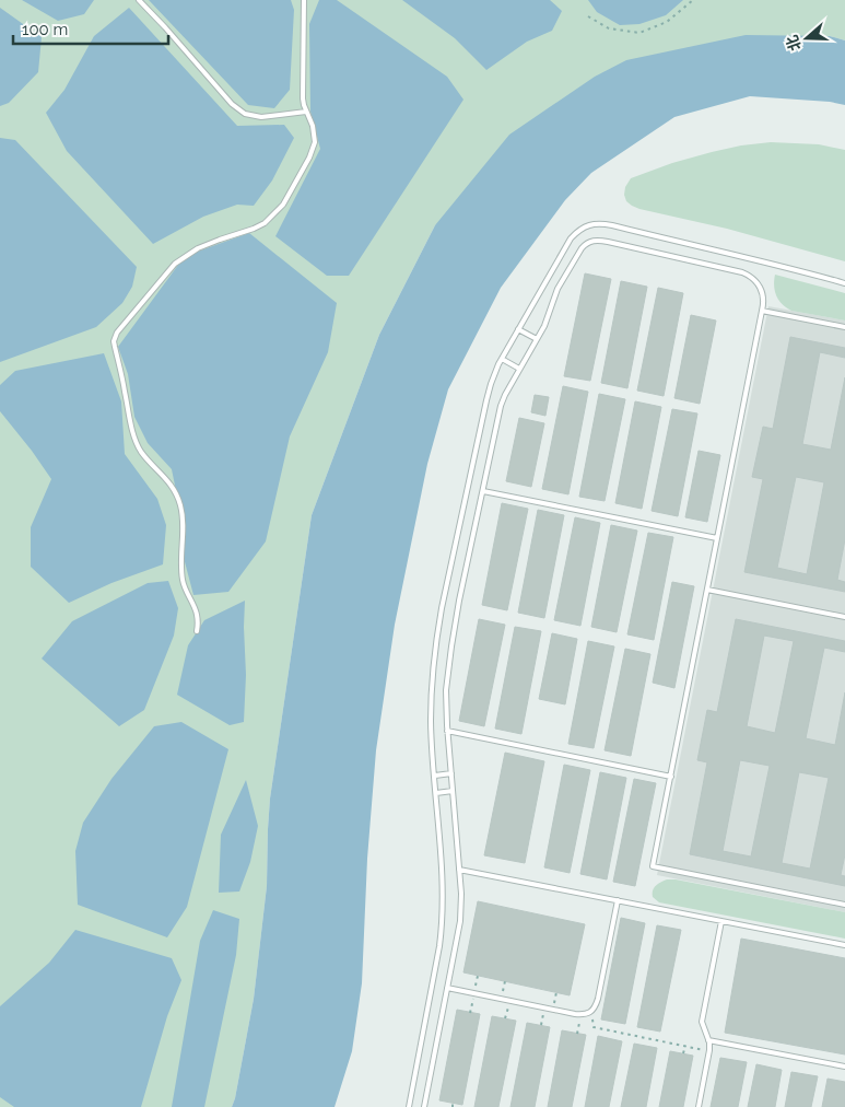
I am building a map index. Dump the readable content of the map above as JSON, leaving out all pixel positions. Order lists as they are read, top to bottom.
{
  "scale_bar": "100 m",
  "north": "left"
}
